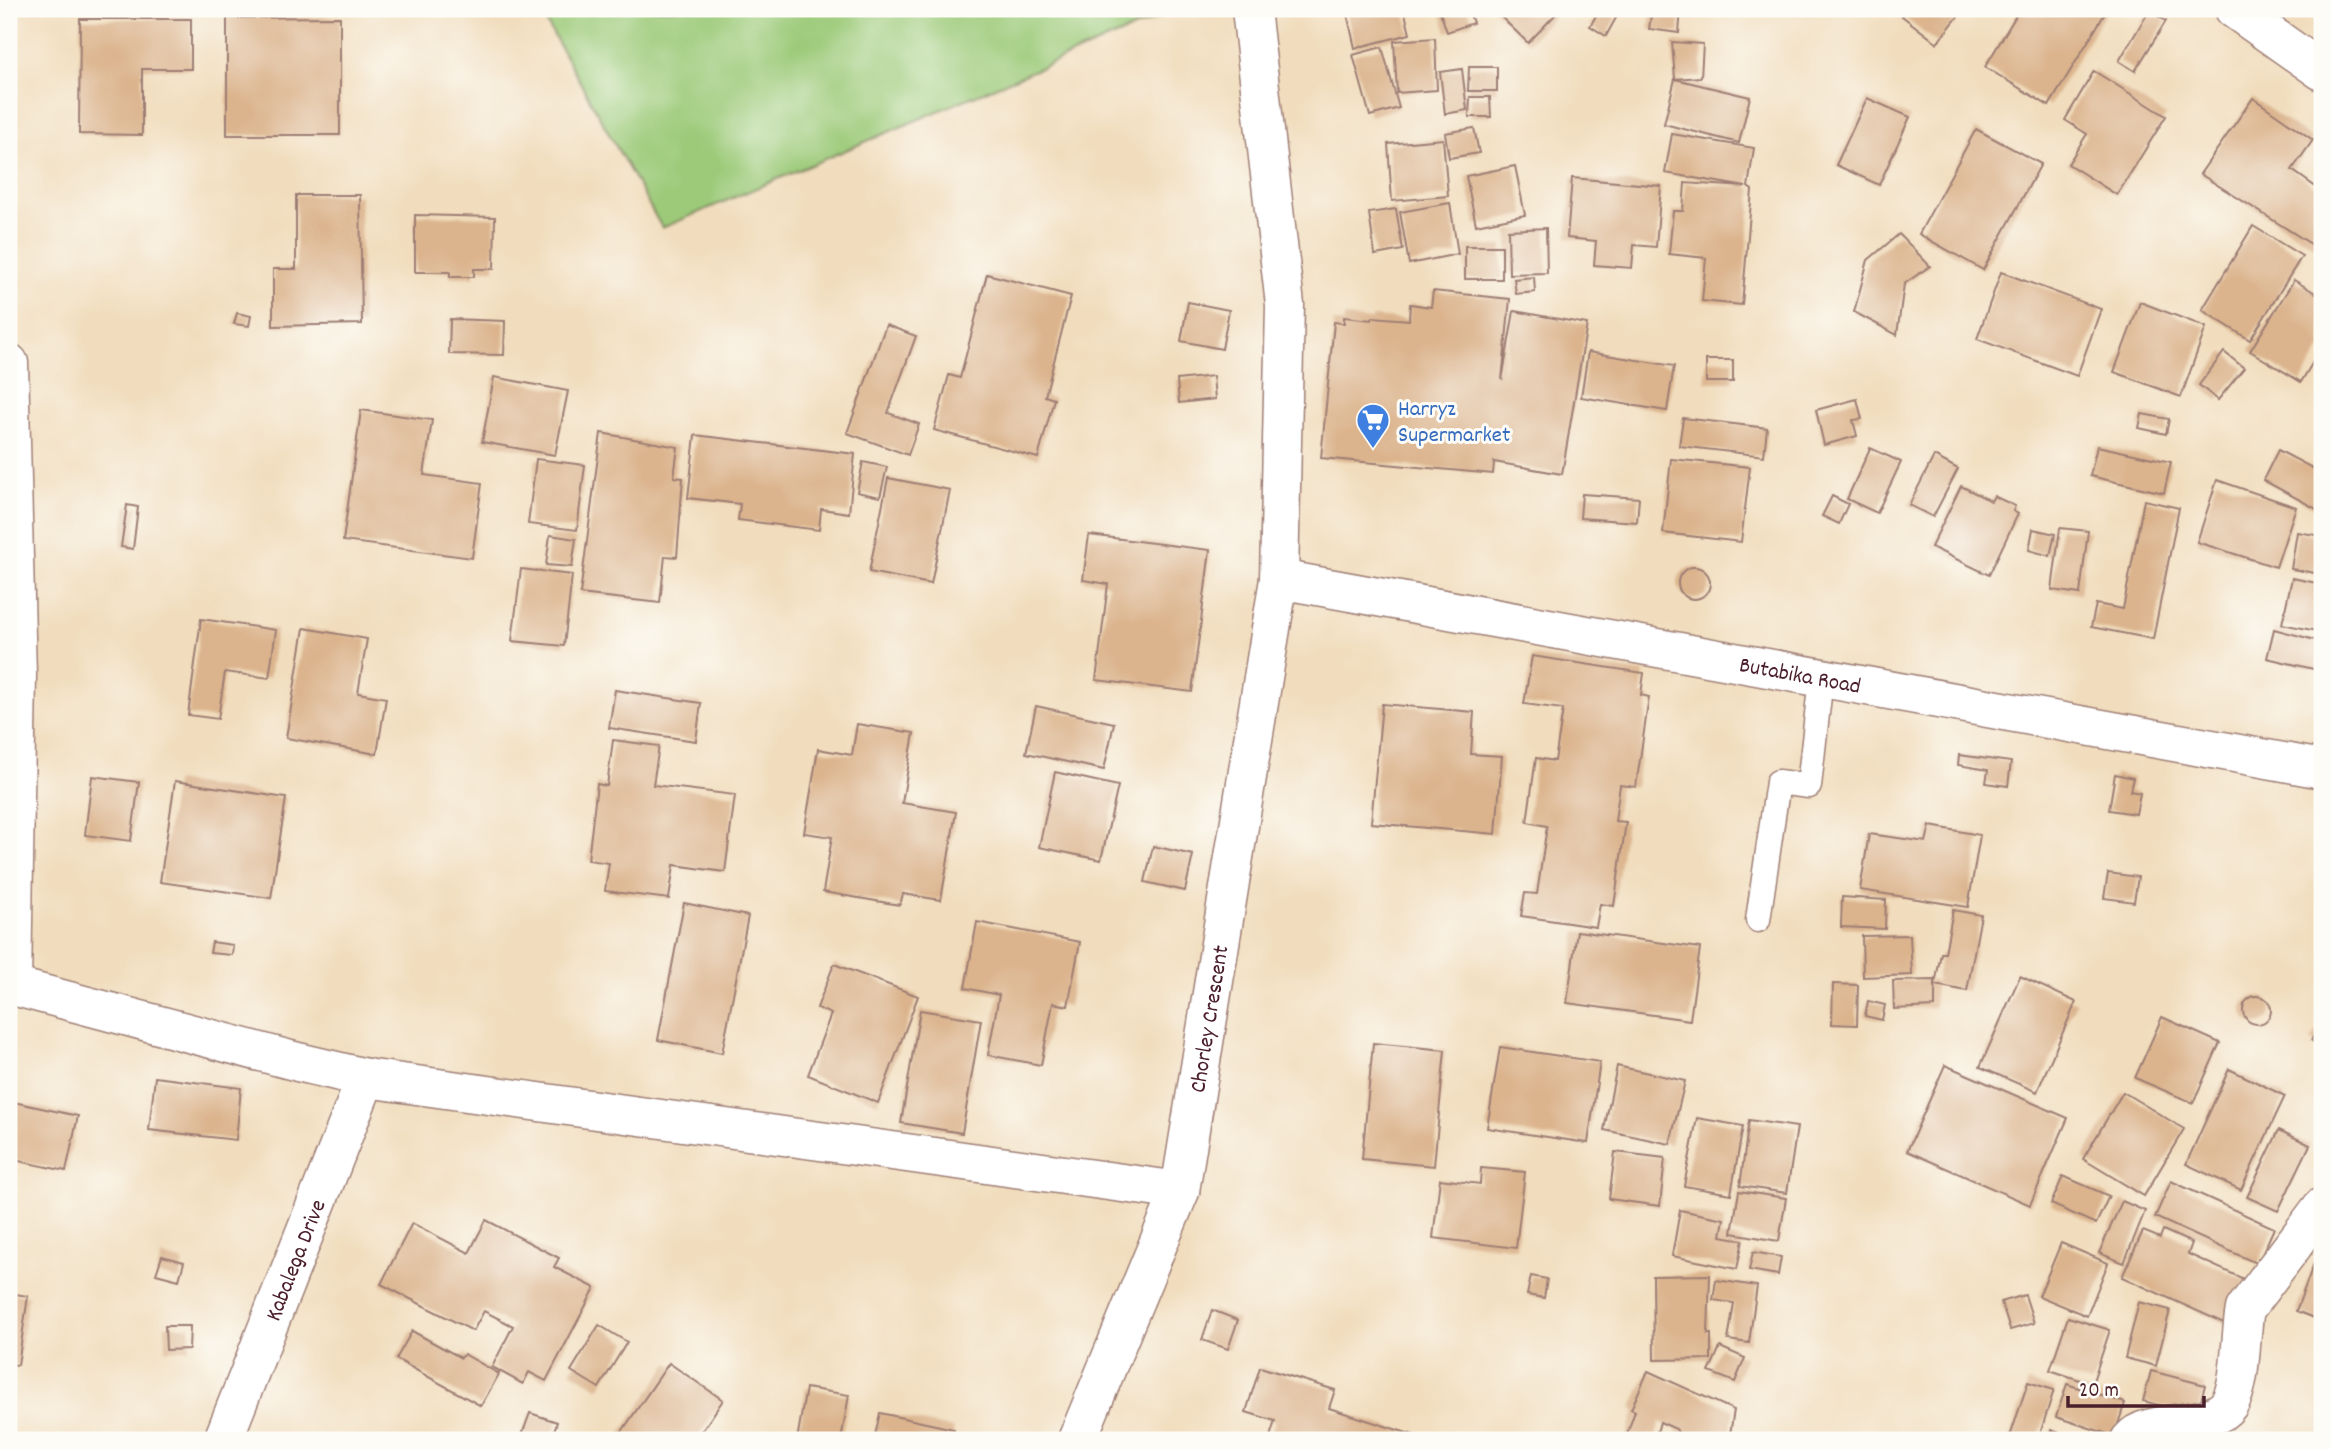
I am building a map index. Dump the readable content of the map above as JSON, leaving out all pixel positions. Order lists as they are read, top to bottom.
{
  "streets": {
    "street": ["Butabika Road", "Chorley Crescent", "Kabalega Drive"]
  },
  "crossings": [
    ["Butabika Road", "Chorley Crescent"]
  ],
  "places": {
    "supermarket": ["Harryz Supermarket"]
  },
  "scale_bar": "20 m"
}
